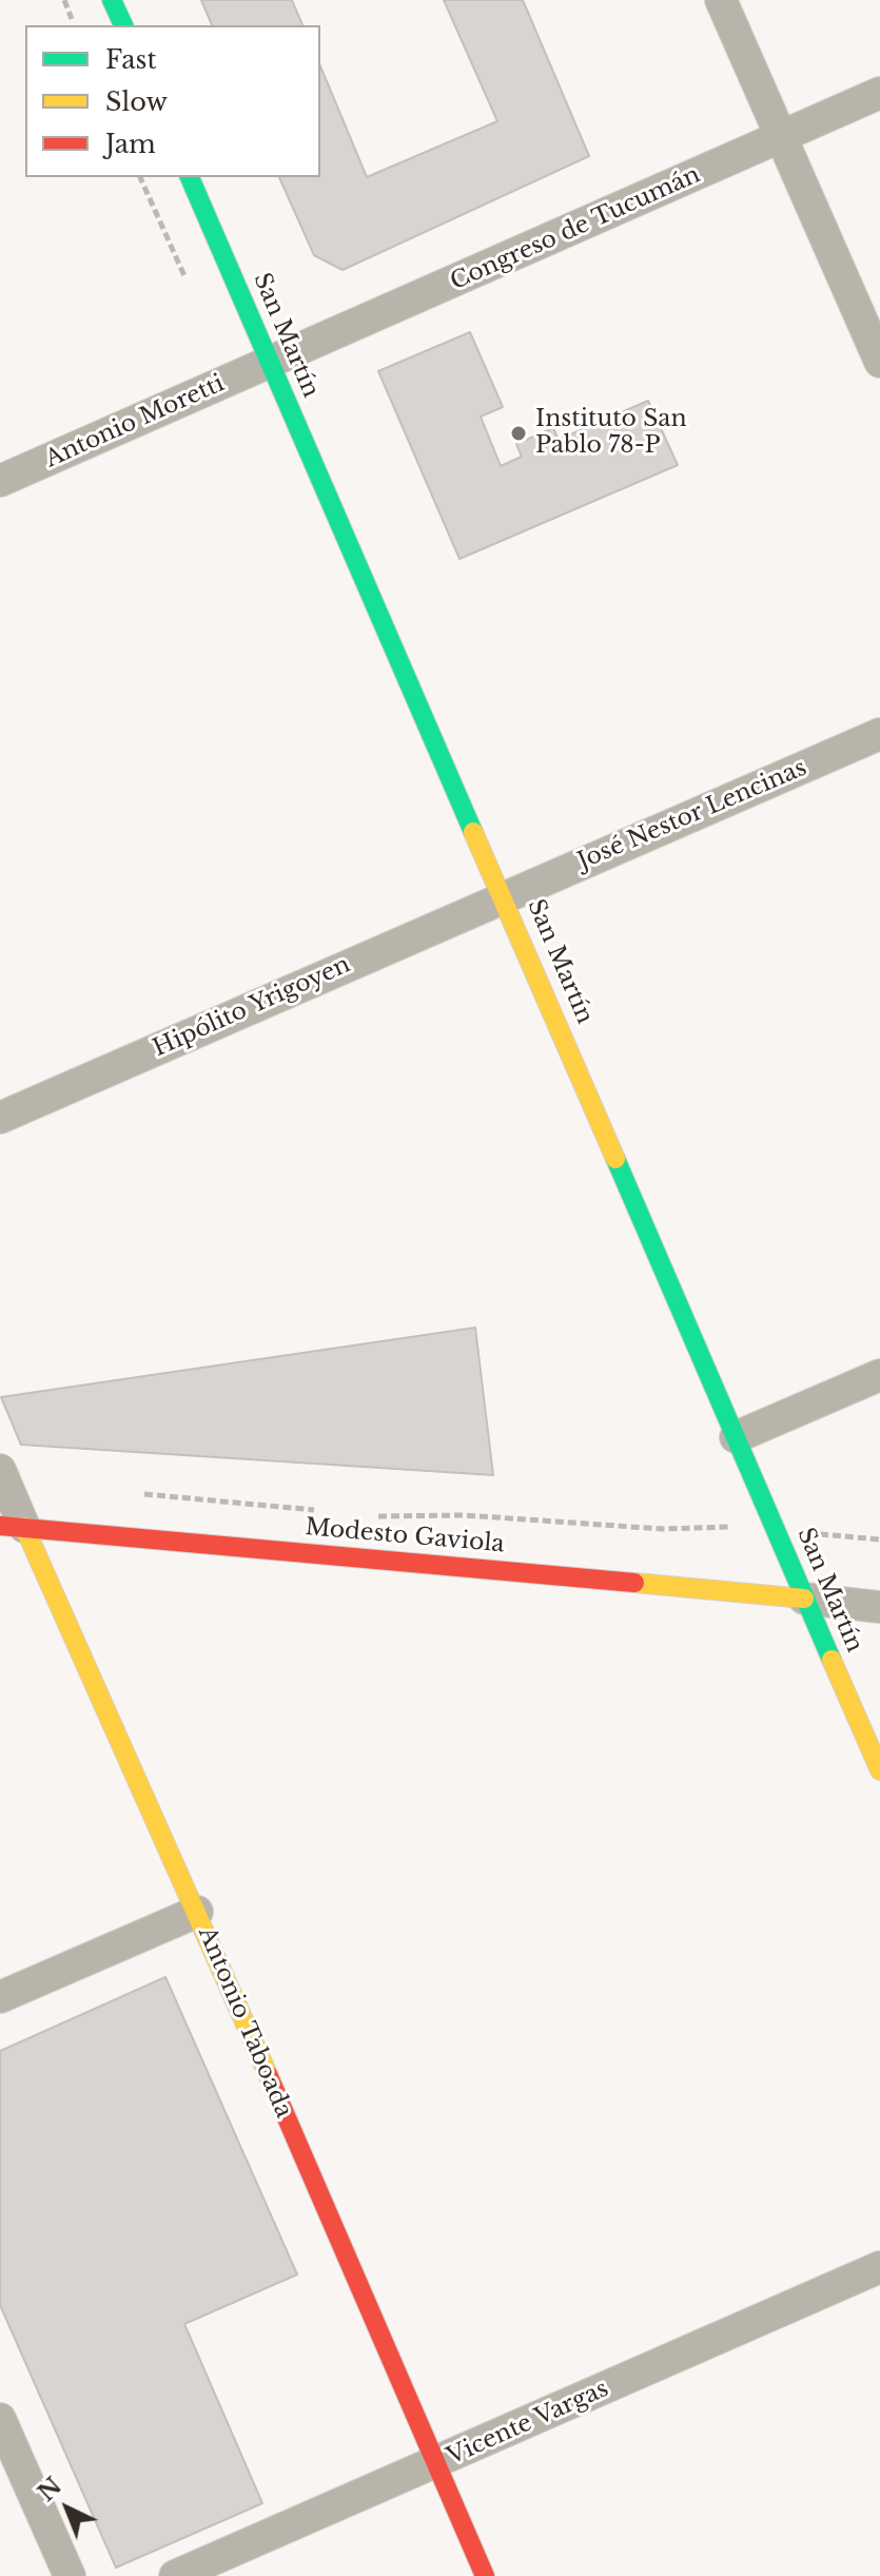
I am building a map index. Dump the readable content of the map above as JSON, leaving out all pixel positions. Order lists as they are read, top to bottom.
{
  "streets": {
    "street": [
      "Congreso de Tucumán",
      "San Martín",
      "Antonio Moretti",
      "José Nestor Lencinas",
      "Hipólito Yrigoyen",
      "Modesto Gaviola",
      "Antonio Taboada",
      "Vicente Vargas"
    ]
  },
  "crossings": [
    ["Congreso de Tucumán", "San Martín"],
    ["Congreso de Tucumán", "Antonio Moretti"],
    ["San Martín", "Antonio Moretti"],
    ["San Martín", "José Nestor Lencinas"],
    ["San Martín", "Hipólito Yrigoyen"],
    ["San Martín", "Modesto Gaviola"],
    ["José Nestor Lencinas", "Hipólito Yrigoyen"],
    ["Modesto Gaviola", "Antonio Taboada"],
    ["Antonio Taboada", "Vicente Vargas"]
  ],
  "places": ["Instituto San Pablo 78-P"],
  "legend": ["Fast", "Slow", "Jam"],
  "north": "top left"
}
